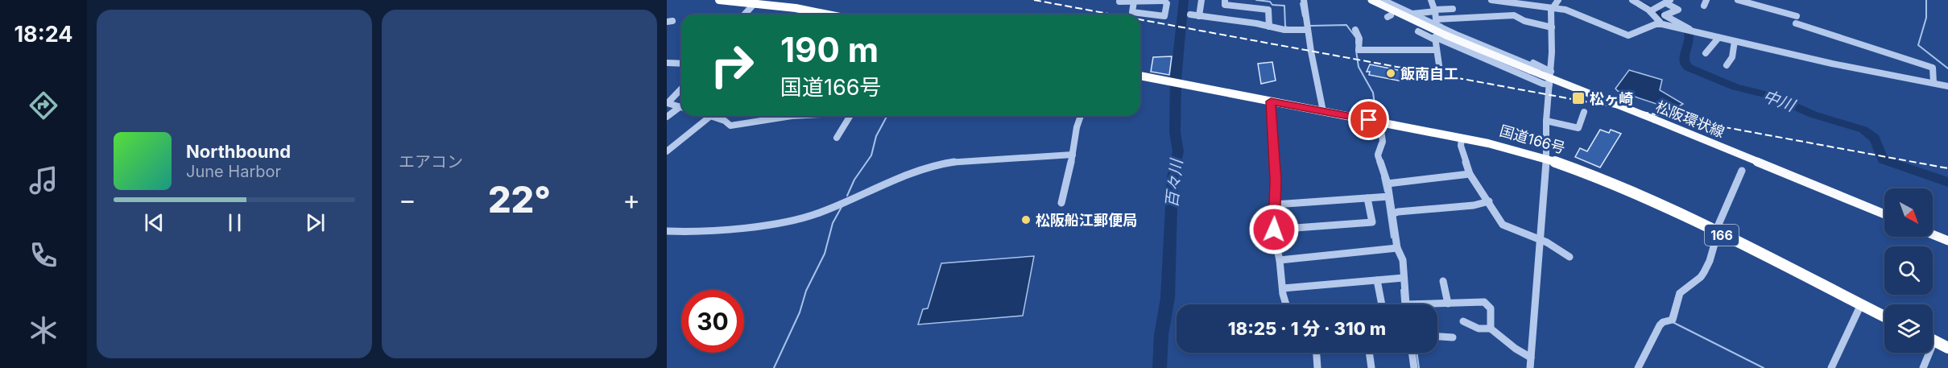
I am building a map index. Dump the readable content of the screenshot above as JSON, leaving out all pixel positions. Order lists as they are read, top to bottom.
{
  "streets": {
    "highway": ["国道166号", "166"],
    "main road": ["松阪環状線"]
  },
  "water": ["中川", "百々川"],
  "places": {
    "other": ["飯南自工", "松阪船江郵便局"],
    "transit": ["松ヶ崎"]
  },
  "north": "bottom right",
  "page": {
    "tabs": "18:24",
    "tile": "エアコン",
    "turn": ["190 m", "国道166号"],
    "song": ["Northbound", "June Harbor"],
    "heat": ["−", "22°", "+"],
    "limit": "30",
    "trip": "18:25 · 1 分 · 310 m"
  }
}
